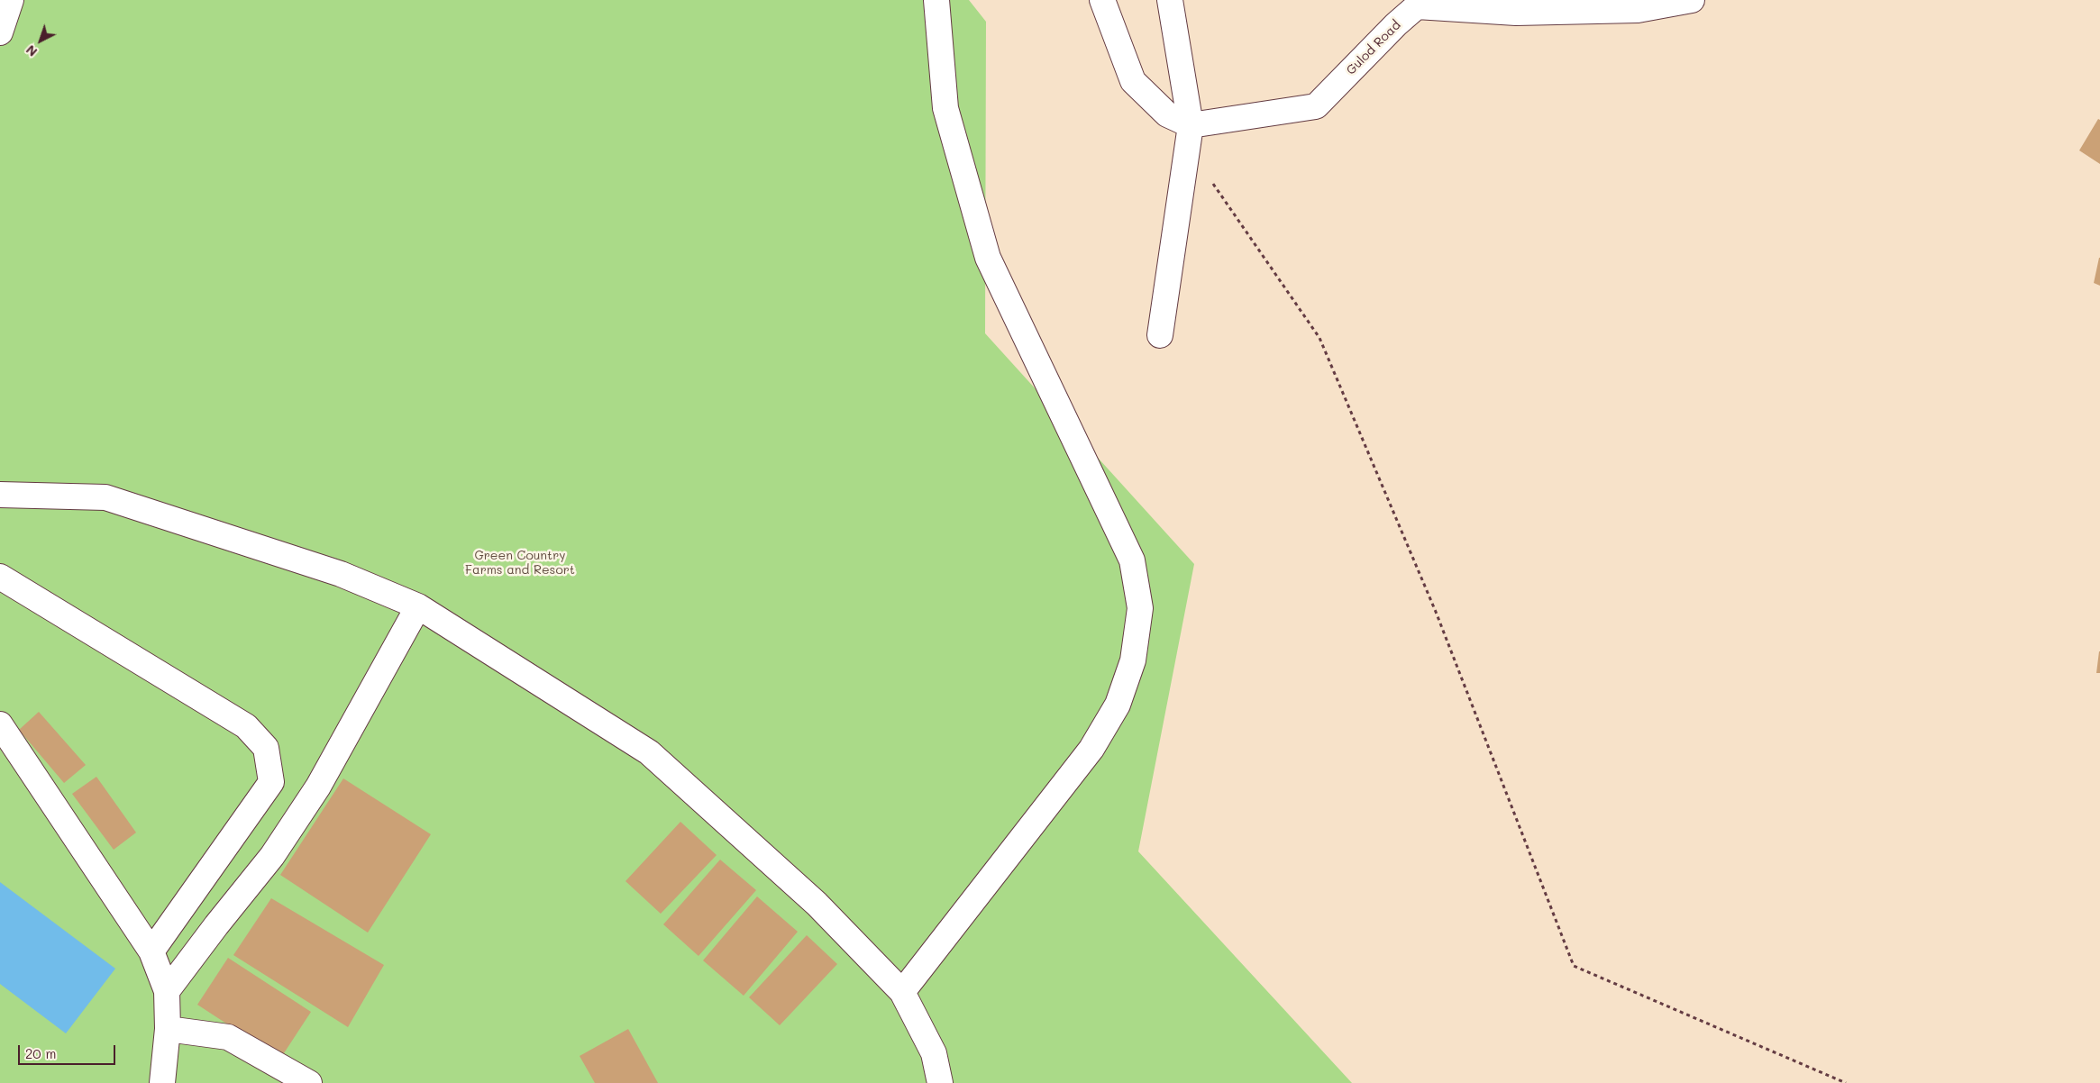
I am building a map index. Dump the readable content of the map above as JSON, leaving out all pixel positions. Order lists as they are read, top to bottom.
{
  "streets": {
    "street": ["Gulod Road"]
  },
  "parks": ["Green Country Farms and Resort"],
  "scale_bar": "20 m",
  "north": "bottom left"
}
